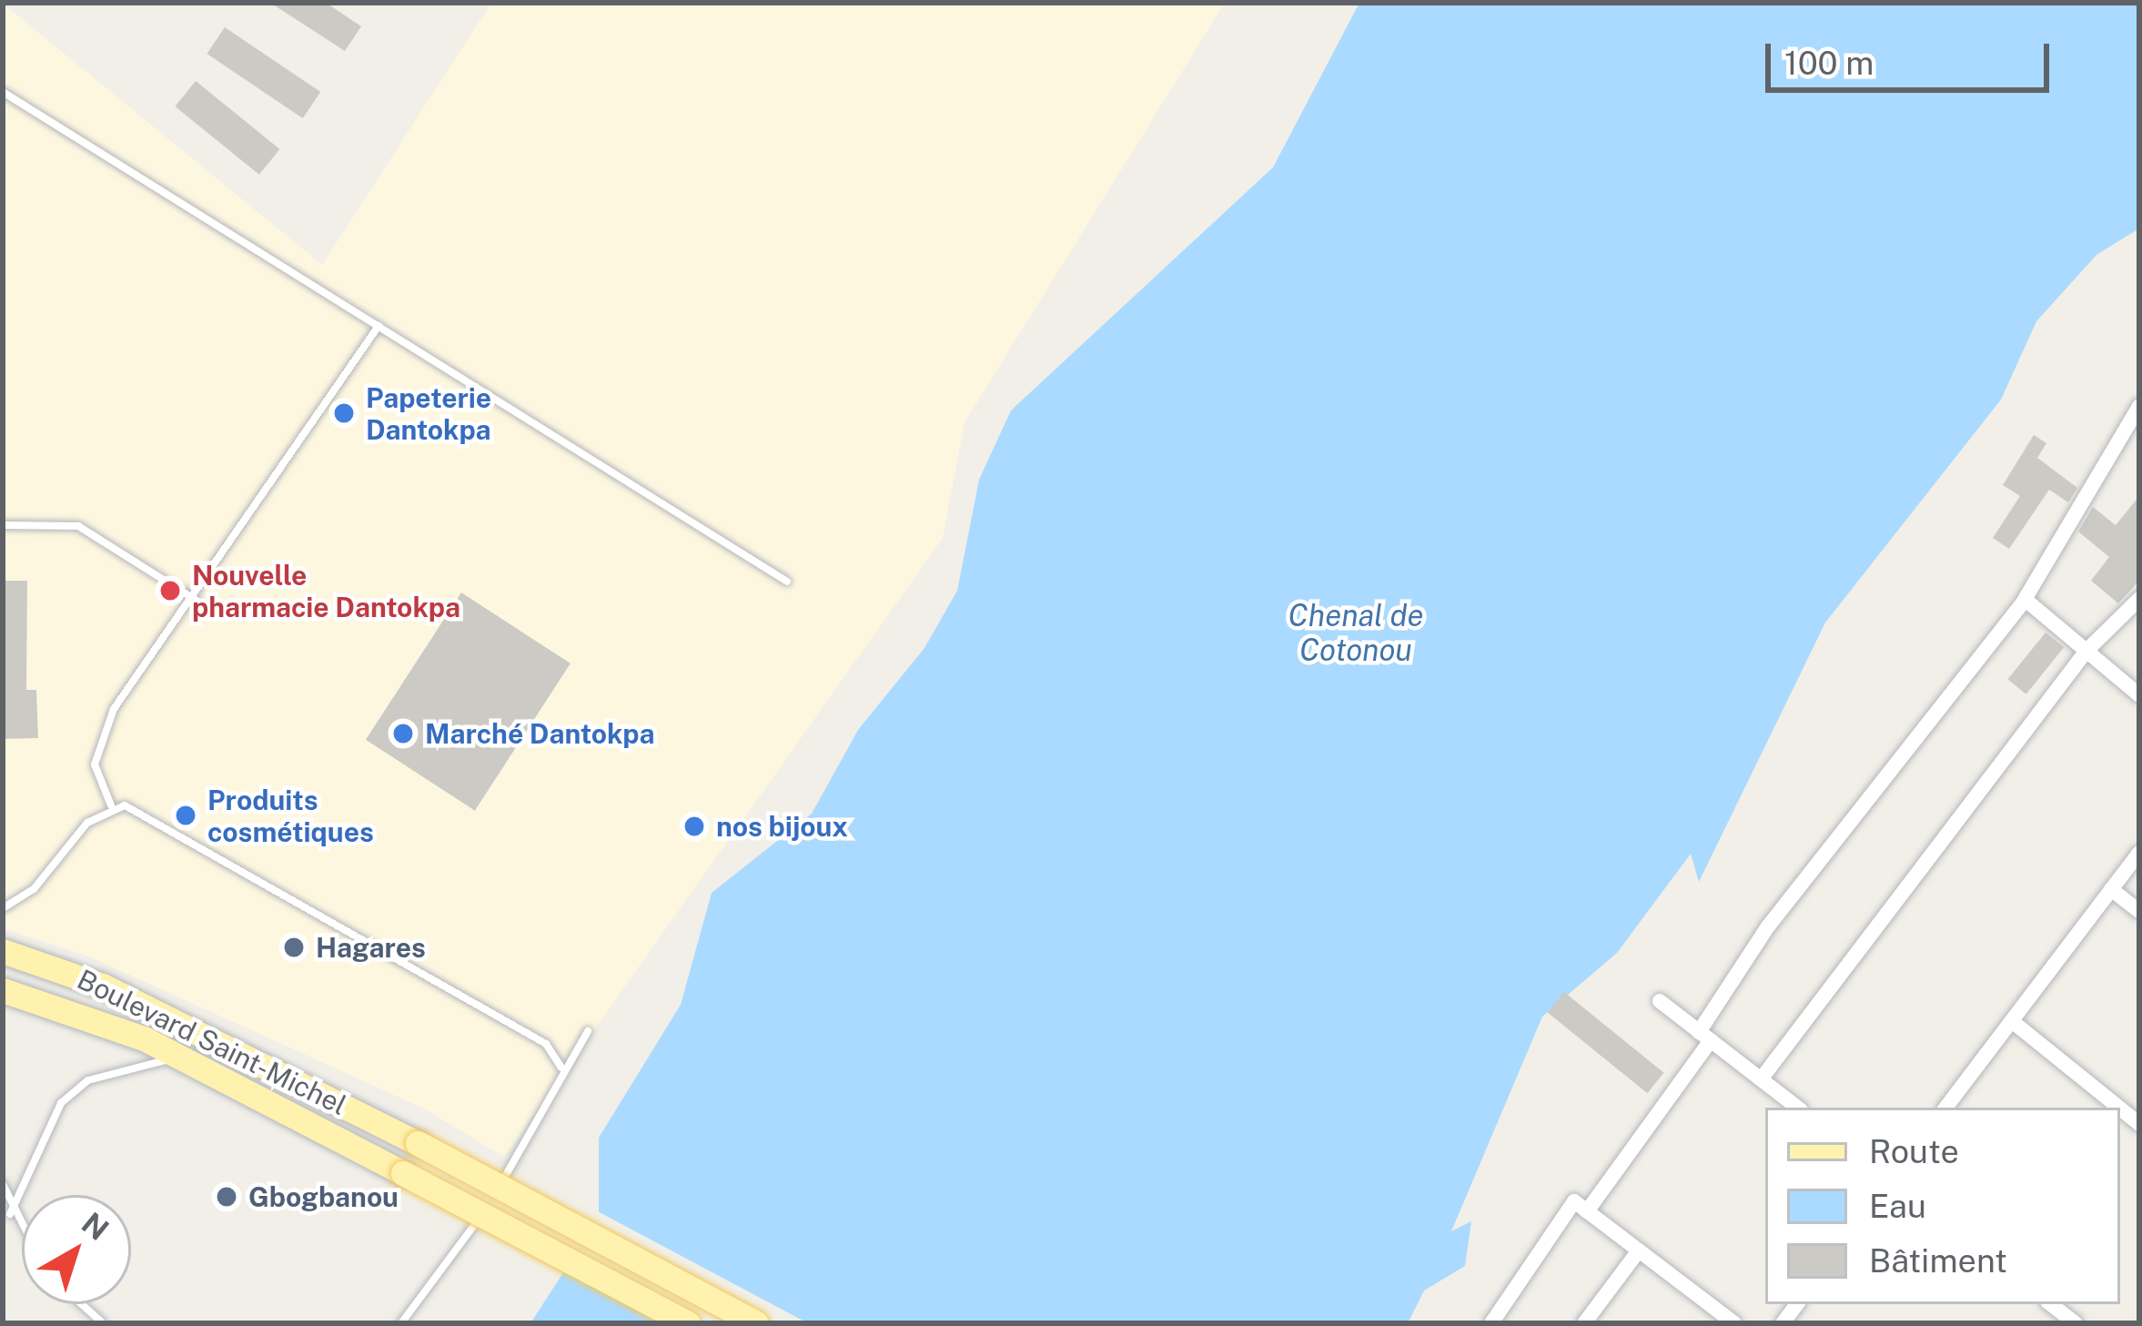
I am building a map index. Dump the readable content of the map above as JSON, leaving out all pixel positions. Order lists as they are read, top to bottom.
{
  "streets": {
    "main road": ["Boulevard Saint-Michel"]
  },
  "water": ["Chenal de Cotonou"],
  "places": [
    "Papeterie Dantokpa",
    "Nouvelle pharmacie Dantokpa",
    "Marché Dantokpa",
    "Produits cosmétiques",
    "nos bijoux",
    "Hagares",
    "Gbogbanou"
  ],
  "legend": ["Route", "Eau", "Bâtiment"],
  "scale_bar": "100 m",
  "north": "top right"
}
